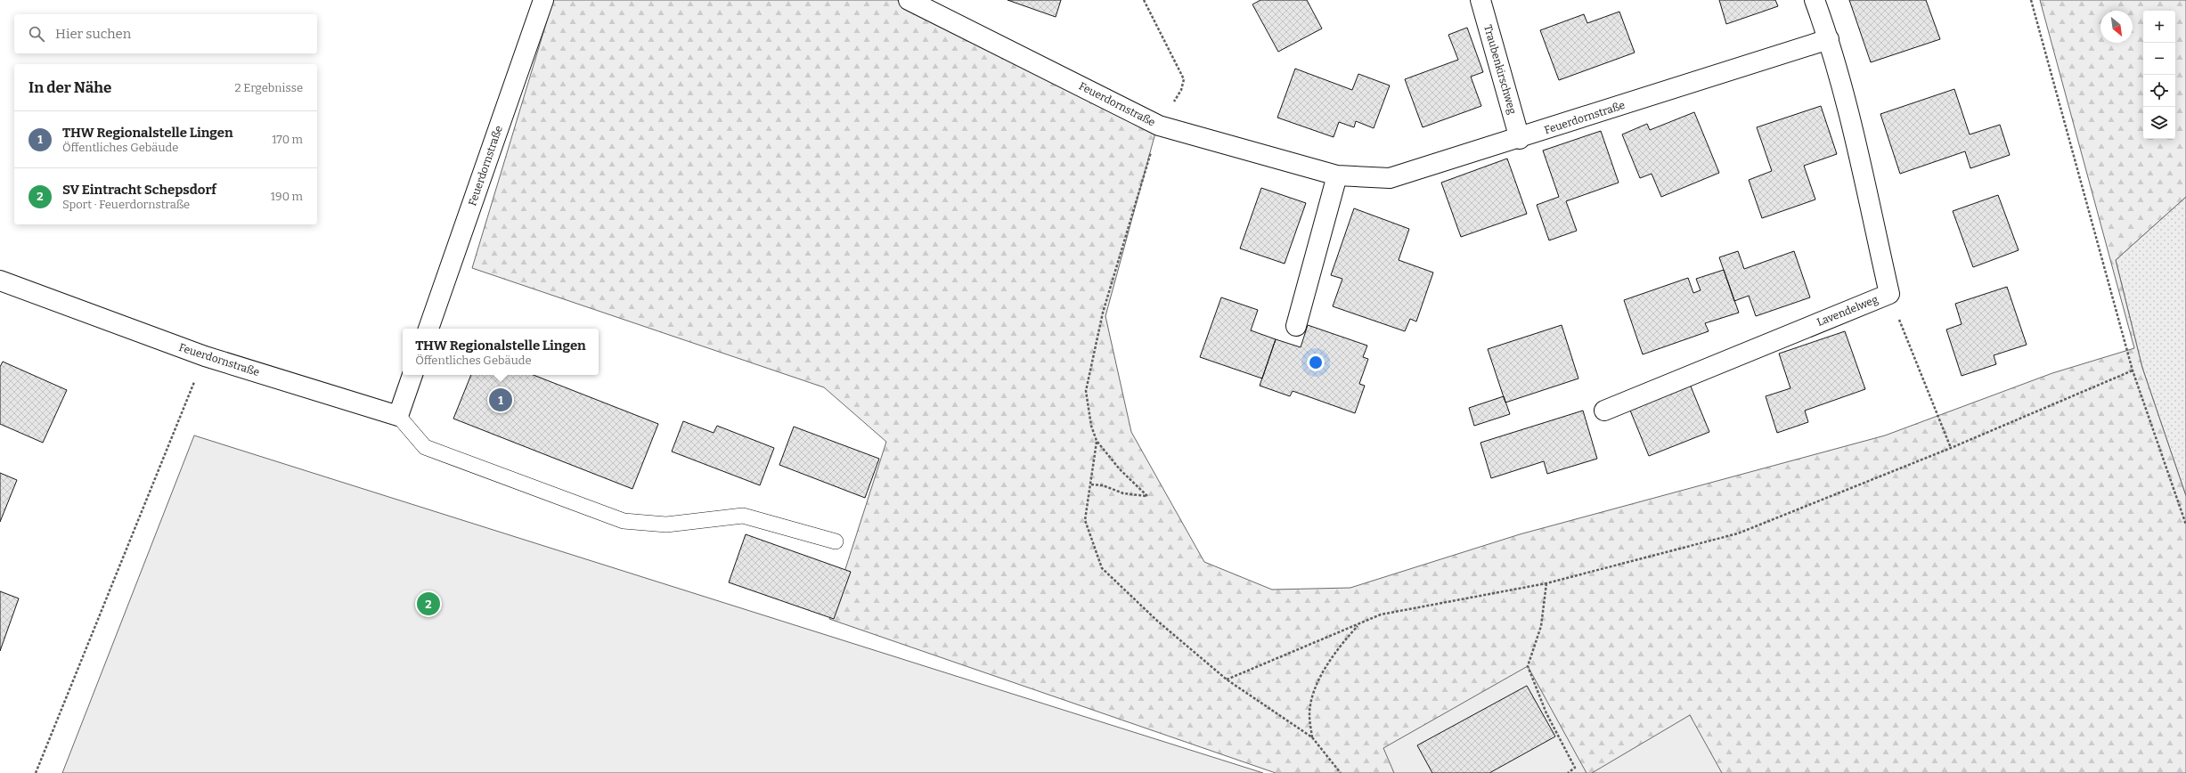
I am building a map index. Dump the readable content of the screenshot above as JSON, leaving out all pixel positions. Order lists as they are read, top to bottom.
{
  "streets": {
    "street": ["Traubenkirschweg", "Feuerdornstraße", "Lavendelweg"]
  },
  "crossings": [
    ["Traubenkirschweg", "Feuerdornstraße"],
    ["Feuerdornstraße", "Lavendelweg"]
  ],
  "north": "bottom right",
  "page": {
    "map_buttons": ["+", "−"],
    "search": "Hier suchen",
    "heading": ["In der Nähe", "2 Ergebnisse"],
    "list": [
      {
        "mark": "1",
        "name": "THW Regionalstelle Lingen",
        "note": "Öffentliches Gebäude",
        "value": "170 m"
      },
      {
        "mark": "2",
        "name": "SV Eintracht Schepsdorf",
        "note": "Sport · Feuerdornstraße",
        "value": "190 m"
      }
    ],
    "popup": ["THW Regionalstelle Lingen", "Öffentliches Gebäude"],
    "pins": ["1", "2"]
  }
}
